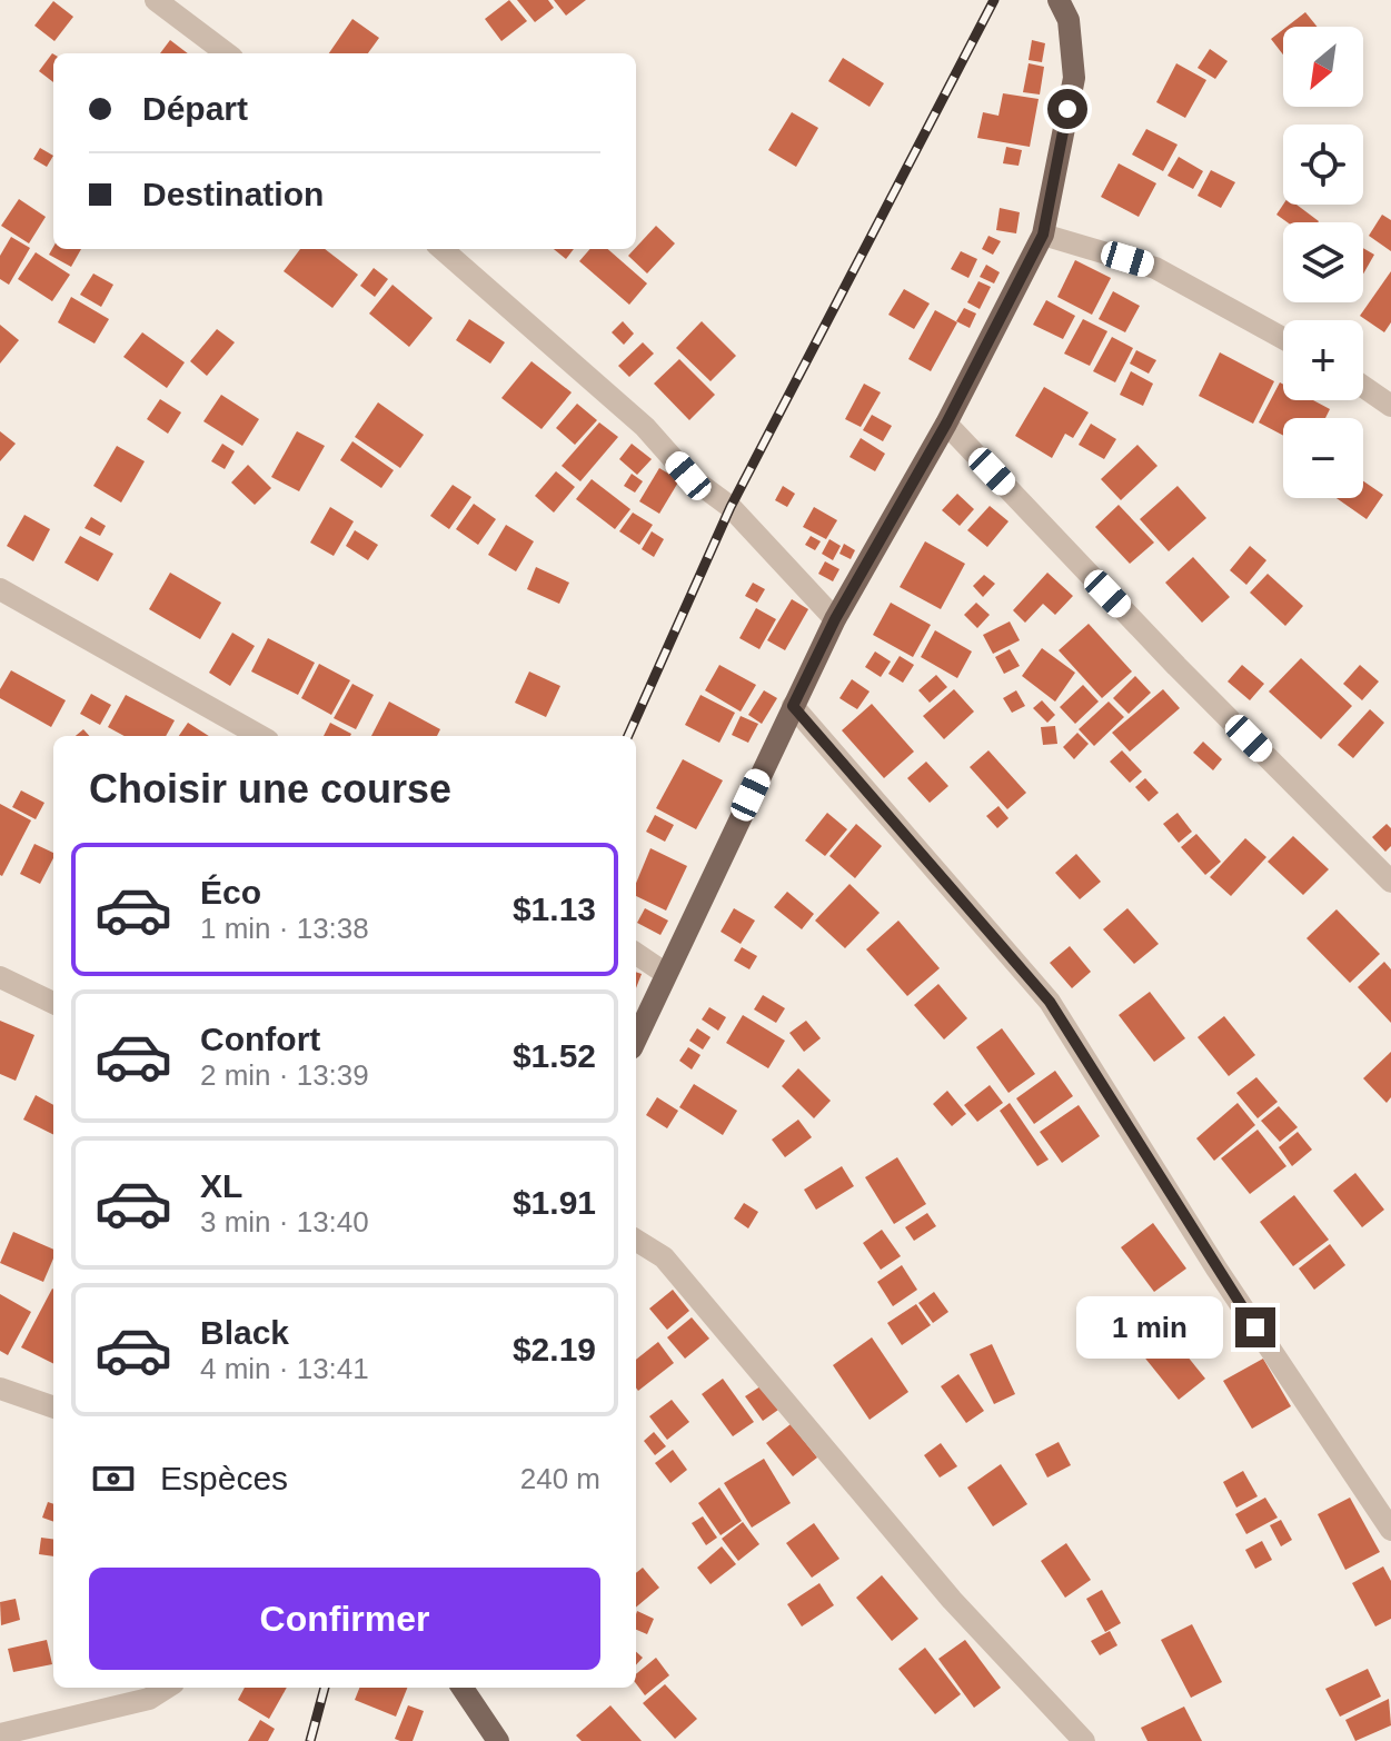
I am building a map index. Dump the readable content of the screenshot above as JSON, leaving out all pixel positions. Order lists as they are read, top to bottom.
{
  "north": "bottom left",
  "page": {
    "map_buttons": ["+", "−"],
    "banner": ["Départ", "Destination"],
    "heading": "Choisir une course",
    "list": [
      {
        "name": "Éco",
        "note": "1 min · 13:38",
        "value": "$1.13"
      },
      {
        "name": "Confort",
        "note": "2 min · 13:39",
        "value": "$1.52"
      },
      {
        "name": "XL",
        "note": "3 min · 13:40",
        "value": "$1.91"
      },
      {
        "name": "Black",
        "note": "4 min · 13:41",
        "value": "$2.19"
      }
    ],
    "bubble": "1 min",
    "pay": ["Espèces", "240 m"],
    "buttons": "Confirmer"
  }
}
